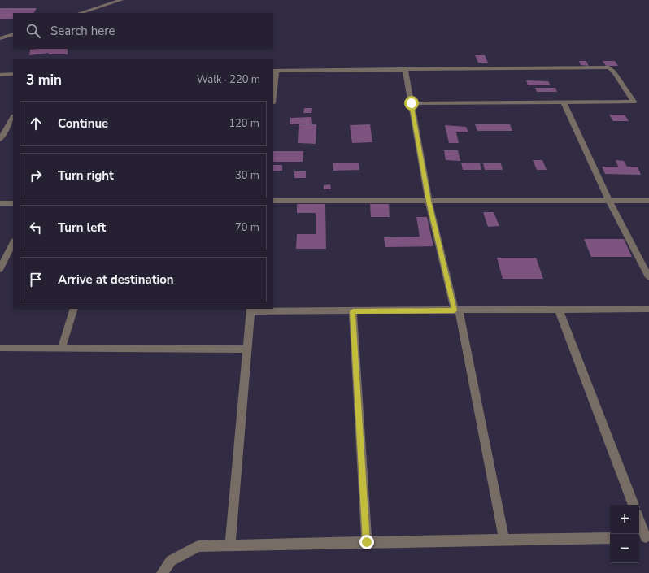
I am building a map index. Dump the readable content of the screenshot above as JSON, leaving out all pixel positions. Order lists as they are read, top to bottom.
{
  "page": {
    "search": "Search here",
    "heading": ["3 min", "Walk · 220 m"],
    "list": [
      ["Continue", "120 m"],
      ["Turn right", "30 m"],
      ["Turn left", "70 m"],
      "Arrive at destination"
    ],
    "map_buttons": ["+", "−"]
  }
}
